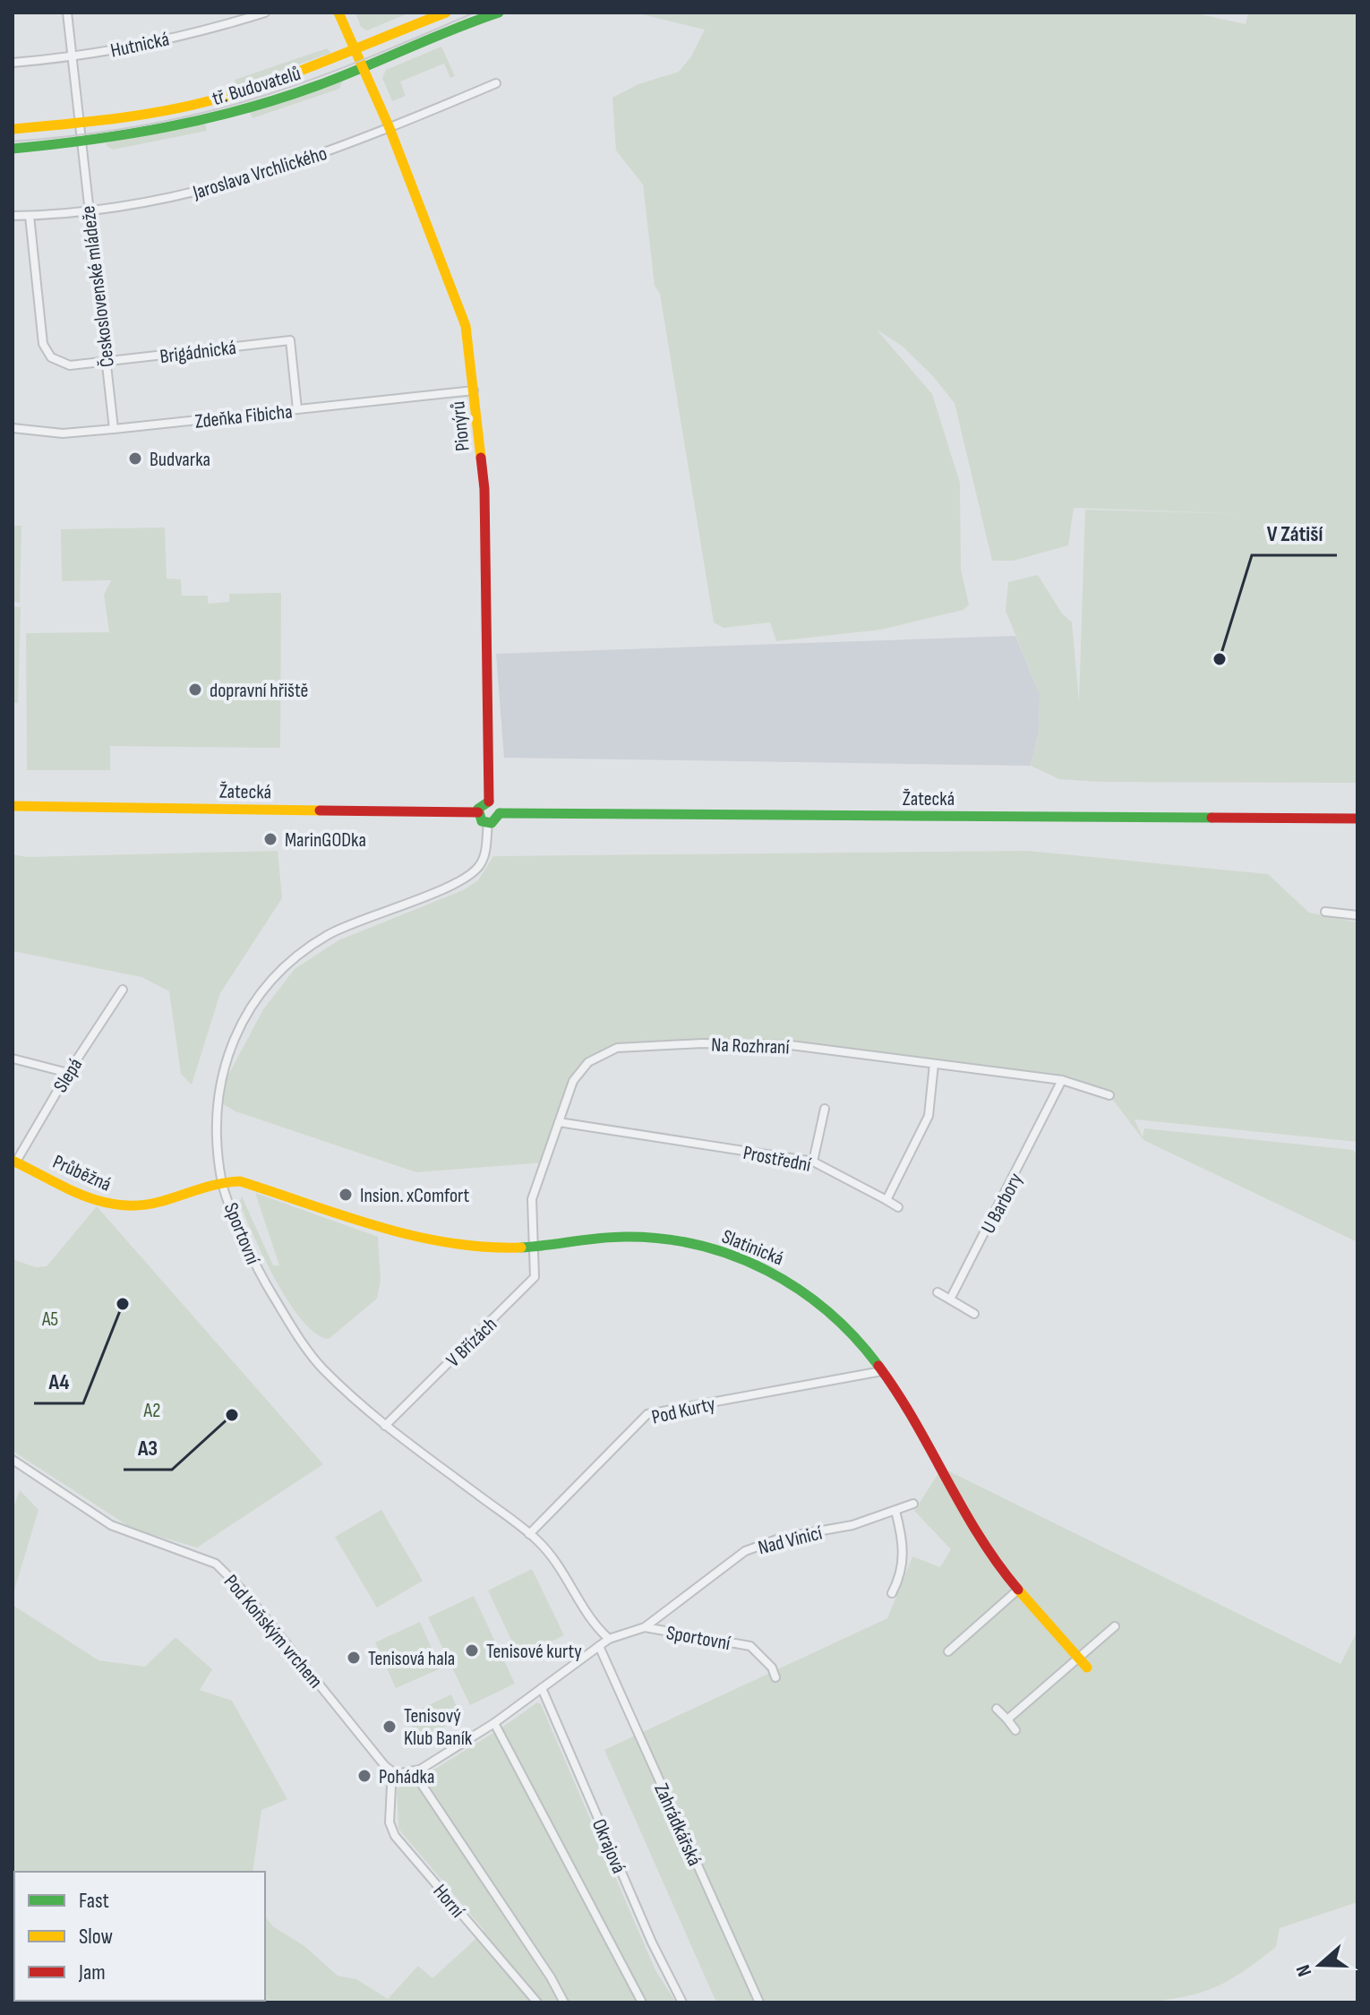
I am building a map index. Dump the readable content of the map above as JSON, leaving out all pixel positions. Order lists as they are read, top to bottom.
{
  "streets": {
    "street": [
      "Hutnická",
      "tř. Budovatelů",
      "Jaroslava Vrchlického",
      "Československé mládeže",
      "Brigádnická",
      "Zdeňka Fibicha",
      "Pionýrů",
      "Žatecká",
      "Na Rozhraní",
      "Slepá",
      "Prostřední",
      "Průběžná",
      "U Barbory",
      "Sportovní",
      "Slatinická",
      "V Břízách",
      "Pod Kurty",
      "Nad Vinicí",
      "Pod Koňským vrchem",
      "Zahrádkářská",
      "Okrajová",
      "Horní"
    ]
  },
  "crossings": [
    ["Hutnická", "Československé mládeže"],
    ["tř. Budovatelů", "Československé mládeže"],
    ["tř. Budovatelů", "Pionýrů"],
    ["Jaroslava Vrchlického", "Československé mládeže"],
    ["Jaroslava Vrchlického", "Brigádnická"],
    ["Jaroslava Vrchlického", "Pionýrů"],
    ["Československé mládeže", "Brigádnická"],
    ["Československé mládeže", "Zdeňka Fibicha"],
    ["Brigádnická", "Zdeňka Fibicha"],
    ["Zdeňka Fibicha", "Pionýrů"],
    ["Pionýrů", "Žatecká"],
    ["Pionýrů", "Sportovní"],
    ["Žatecká", "Sportovní"],
    ["Na Rozhraní", "Prostřední"],
    ["Na Rozhraní", "U Barbory"],
    ["Na Rozhraní", "Slatinická"],
    ["Na Rozhraní", "V Břízách"],
    ["Slepá", "Průběžná"],
    ["Průběžná", "Sportovní"],
    ["Průběžná", "Slatinická"],
    ["Sportovní", "Slatinická"],
    ["Sportovní", "V Břízách"],
    ["Sportovní", "Pod Kurty"],
    ["Sportovní", "Nad Vinicí"],
    ["Sportovní", "Pod Koňským vrchem"],
    ["Sportovní", "Zahrádkářská"],
    ["Sportovní", "Okrajová"],
    ["Slatinická", "V Břízách"],
    ["Slatinická", "Pod Kurty"]
  ],
  "parks": ["A5", "A2"],
  "places": [
    "Budvarka",
    "V Zátiší",
    "dopravní hřiště",
    "MarinGODka",
    "Insion. xComfort",
    "A4",
    "A3",
    "Tenisové kurty",
    "Tenisová hala",
    "Tenisový Klub Baník",
    "Pohádka"
  ],
  "legend": ["Fast", "Slow", "Jam"],
  "north": "left"
}
